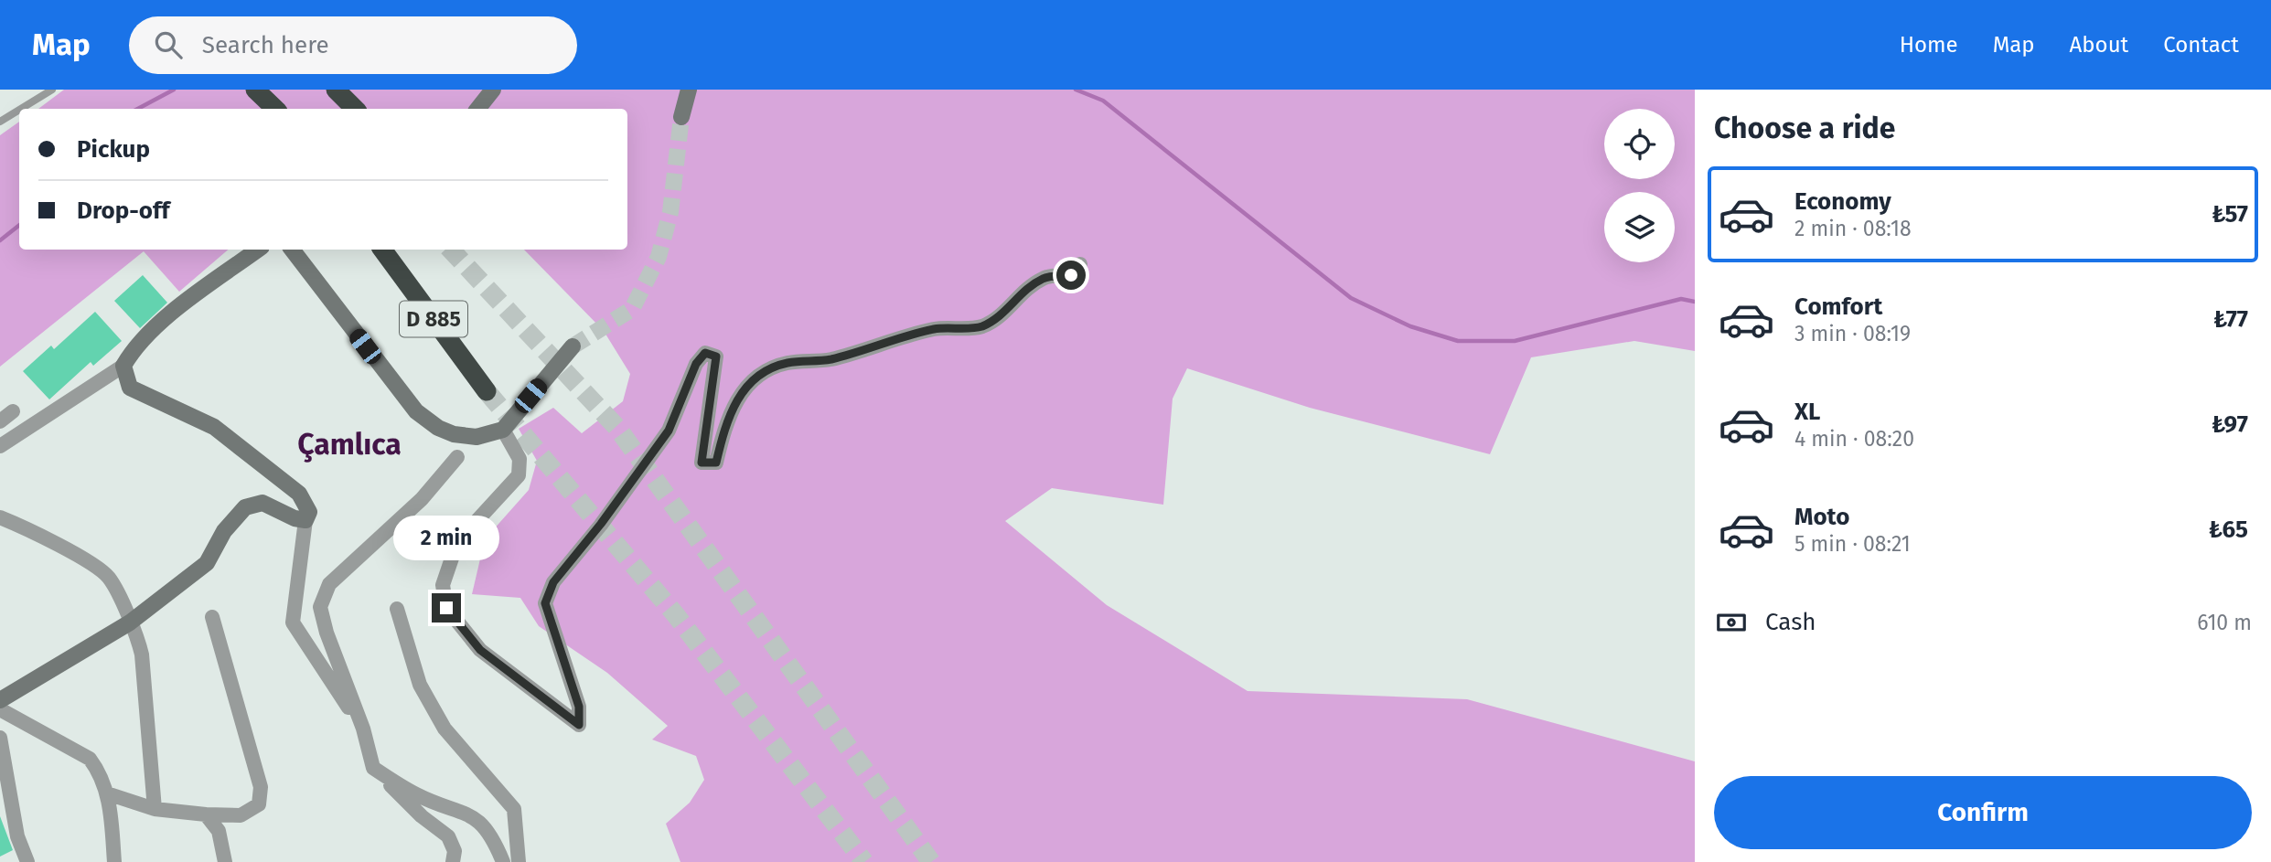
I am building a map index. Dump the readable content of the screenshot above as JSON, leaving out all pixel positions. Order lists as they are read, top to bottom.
{
  "streets": {
    "highway": ["D 885"]
  },
  "districts": ["Çamlıca"],
  "page": {
    "header": "Map",
    "search": "Search here",
    "nav": [
      "Home",
      "Map",
      "About",
      "Contact"
    ],
    "heading": "Choose a ride",
    "banner": ["Pickup", "Drop-off"],
    "list": [
      {
        "name": "Economy",
        "note": "2 min · 08:18",
        "value": "₺57"
      },
      {
        "name": "Comfort",
        "note": "3 min · 08:19",
        "value": "₺77"
      },
      {
        "name": "XL",
        "note": "4 min · 08:20",
        "value": "₺97"
      },
      {
        "name": "Moto",
        "note": "5 min · 08:21",
        "value": "₺65"
      }
    ],
    "bubble": "2 min",
    "pay": ["Cash", "610 m"],
    "buttons": "Confirm"
  }
}
